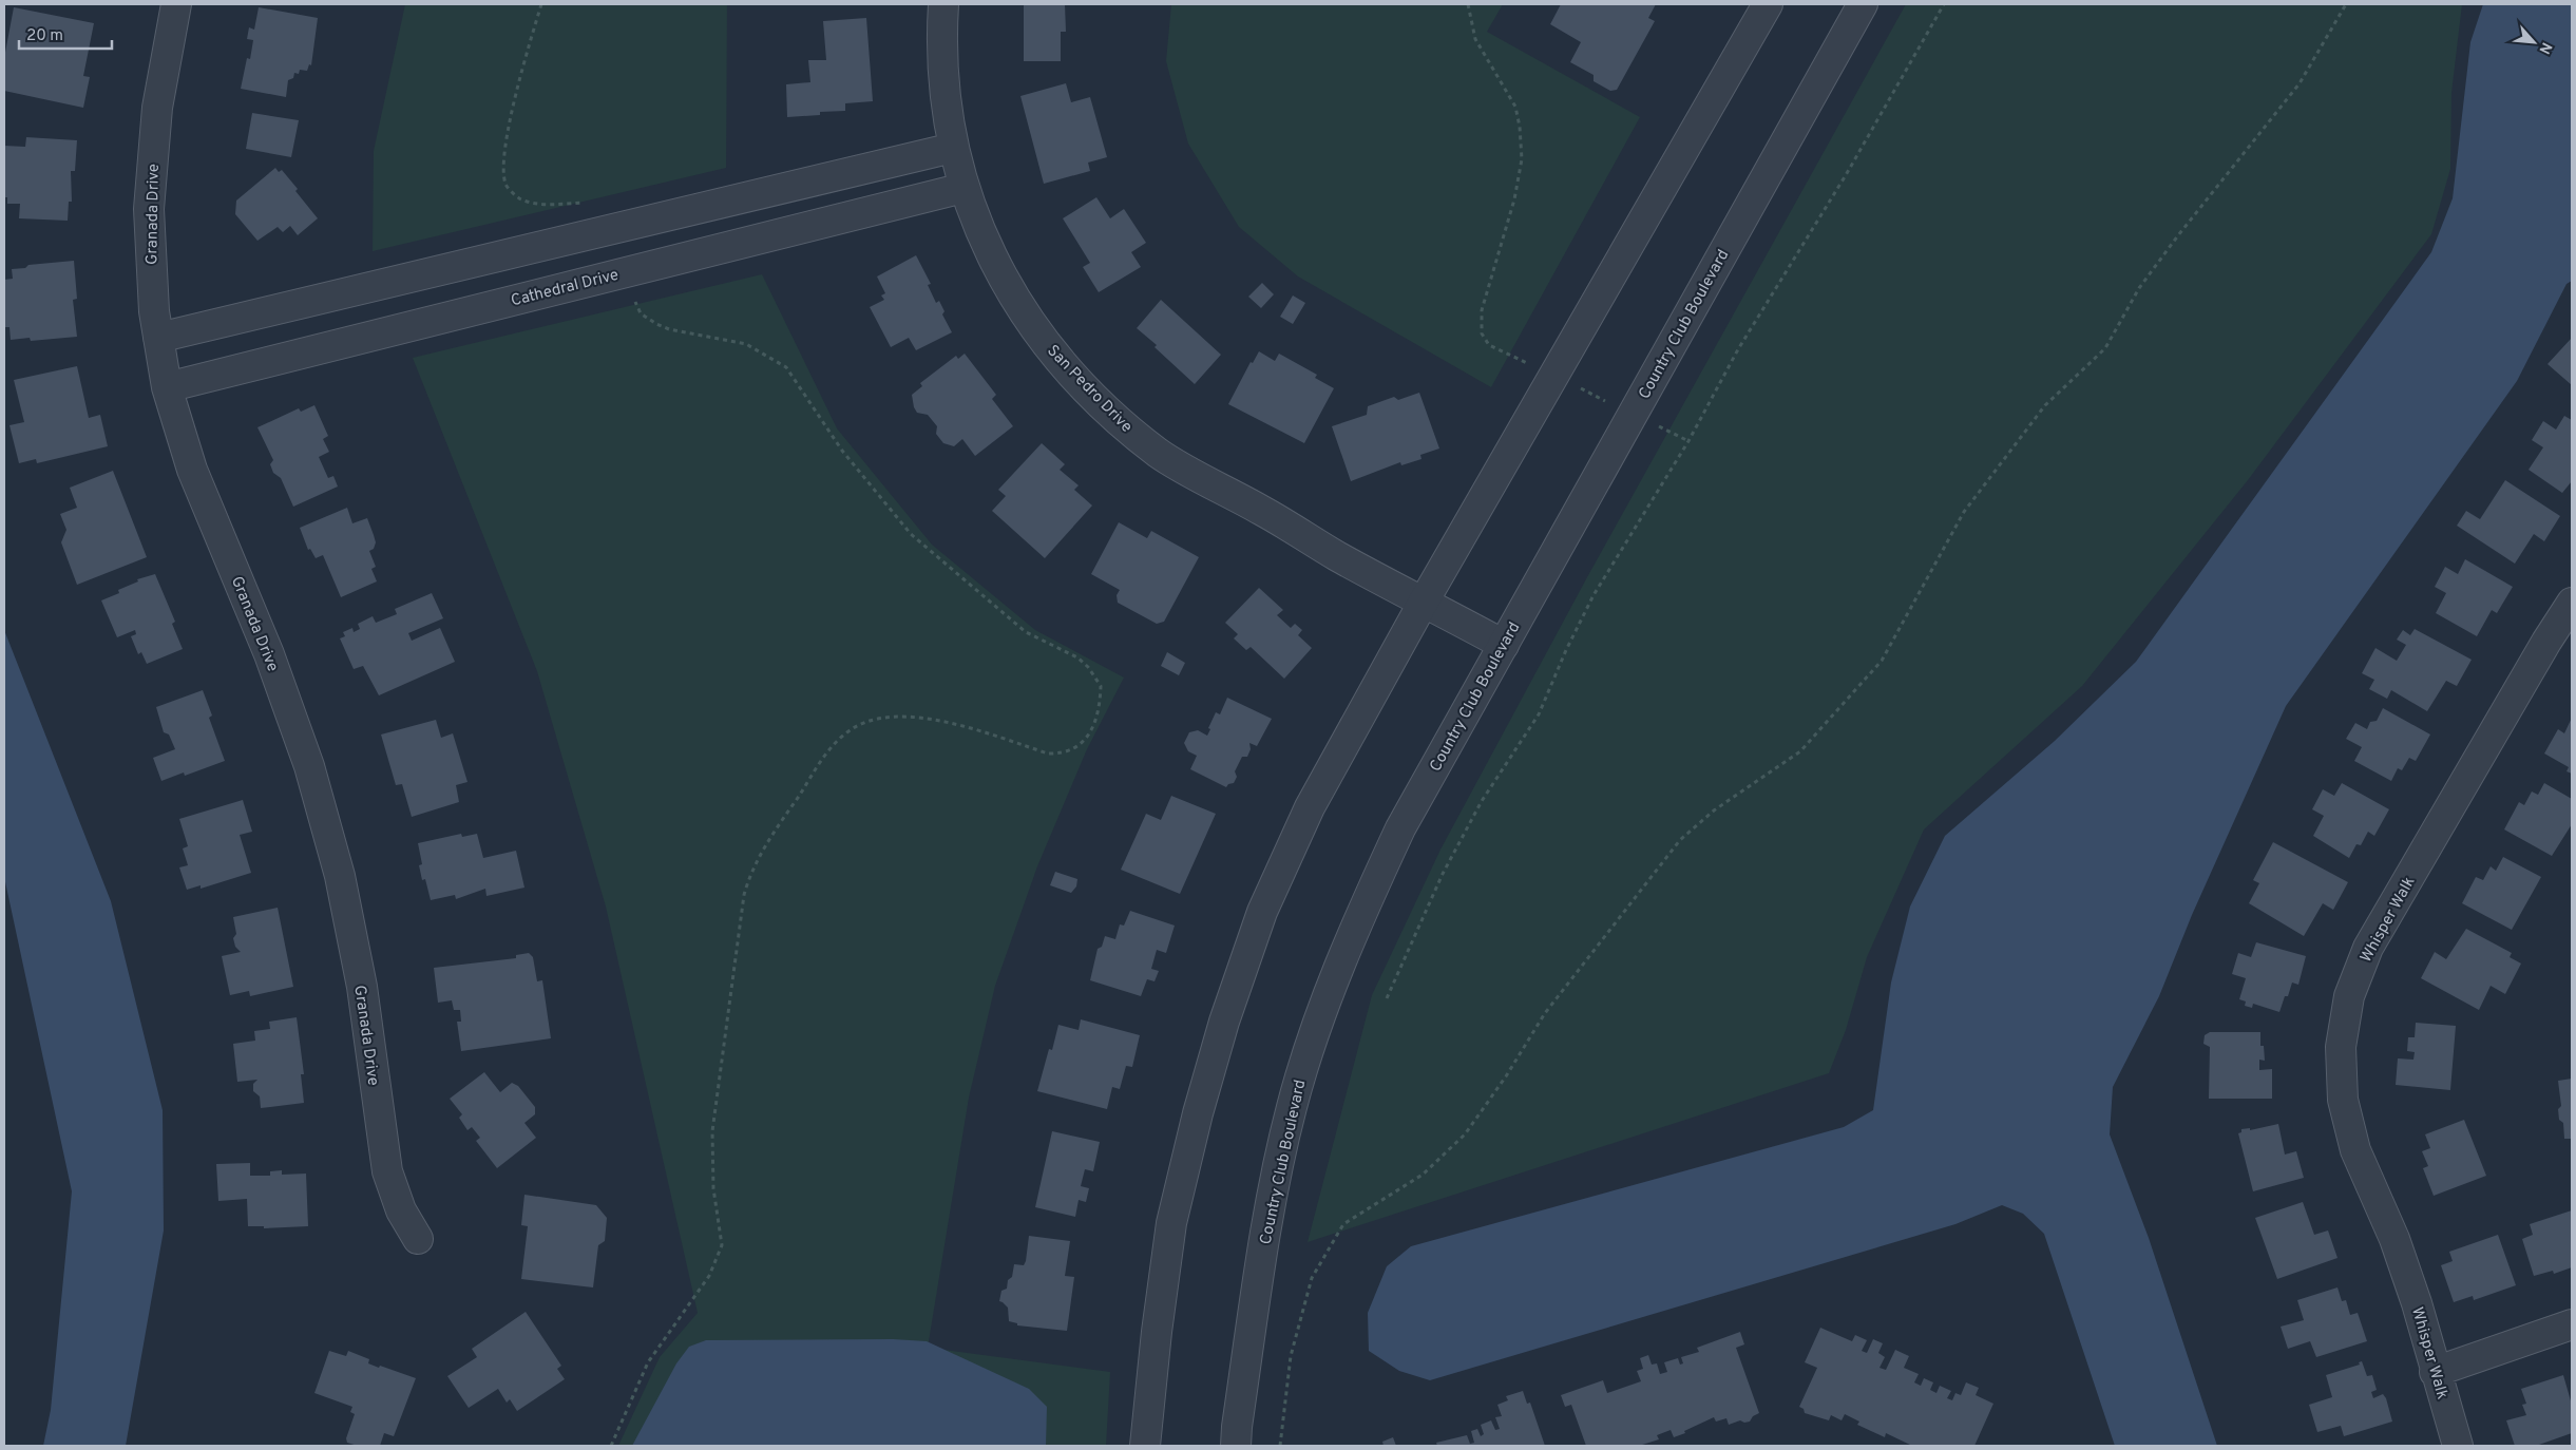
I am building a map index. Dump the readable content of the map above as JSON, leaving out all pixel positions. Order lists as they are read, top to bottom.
{
  "streets": {
    "street": [
      "Granada Drive",
      "Cathedral Drive",
      "Country Club Boulevard",
      "San Pedro Drive",
      "Whisper Walk"
    ]
  },
  "crossings": [
    ["Granada Drive", "Cathedral Drive"],
    ["Cathedral Drive", "San Pedro Drive"],
    ["Country Club Boulevard", "San Pedro Drive"]
  ],
  "scale_bar": "20 m",
  "north": "bottom right"
}
